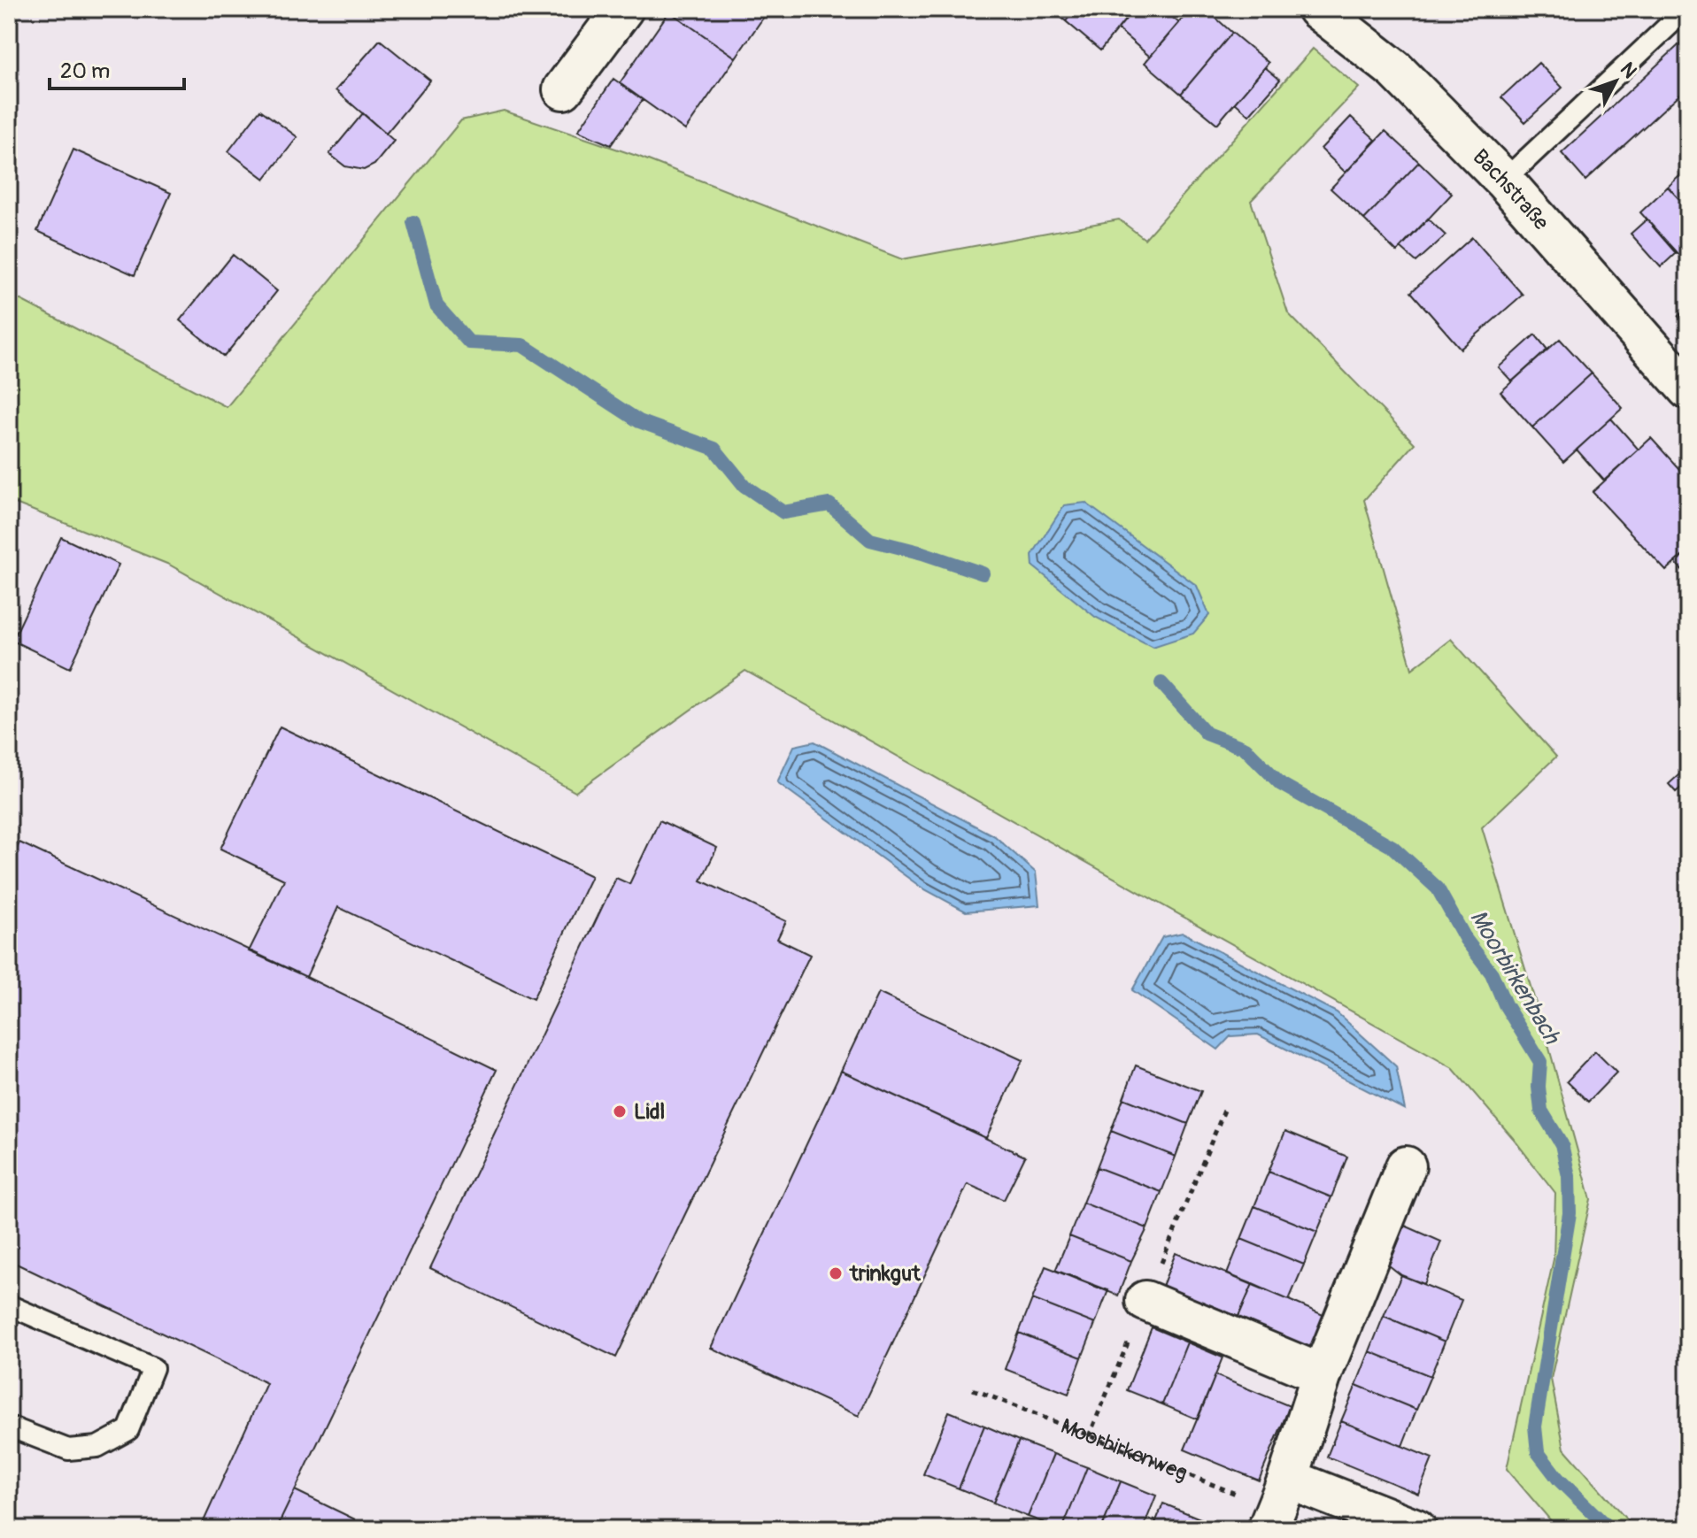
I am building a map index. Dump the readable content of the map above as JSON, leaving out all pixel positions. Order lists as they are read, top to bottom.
{
  "streets": {
    "street": ["Bachstraße"],
    "path": ["Moorbirkenweg"]
  },
  "water": ["Moorbirkenbach"],
  "places": ["Lidl", "trinkgut"],
  "scale_bar": "20 m",
  "north": "top right"
}
